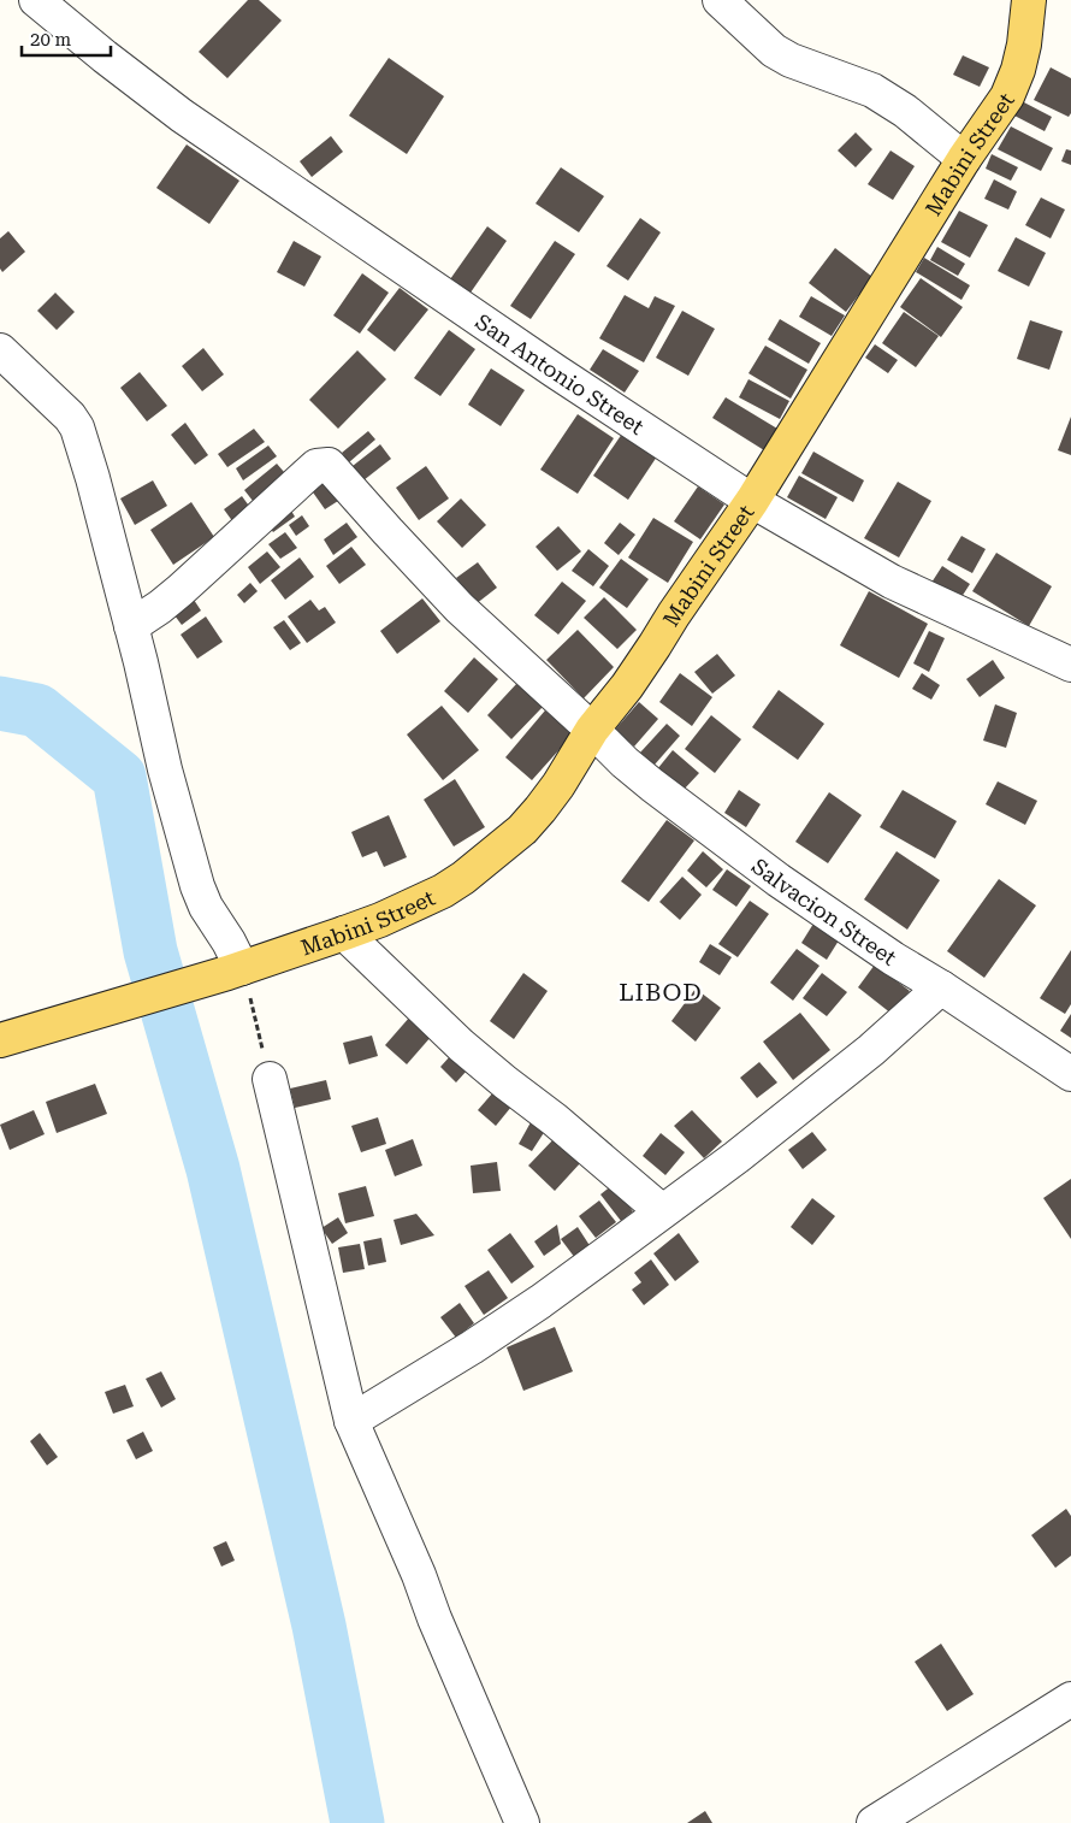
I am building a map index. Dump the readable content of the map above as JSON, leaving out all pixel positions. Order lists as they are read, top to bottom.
{
  "streets": {
    "main road": ["Mabini Street"],
    "street": ["San Antonio Street", "Salvacion Street"]
  },
  "crossings": [
    ["Mabini Street", "San Antonio Street"],
    ["Mabini Street", "Salvacion Street"]
  ],
  "districts": ["LIBOD"],
  "scale_bar": "20 m"
}
